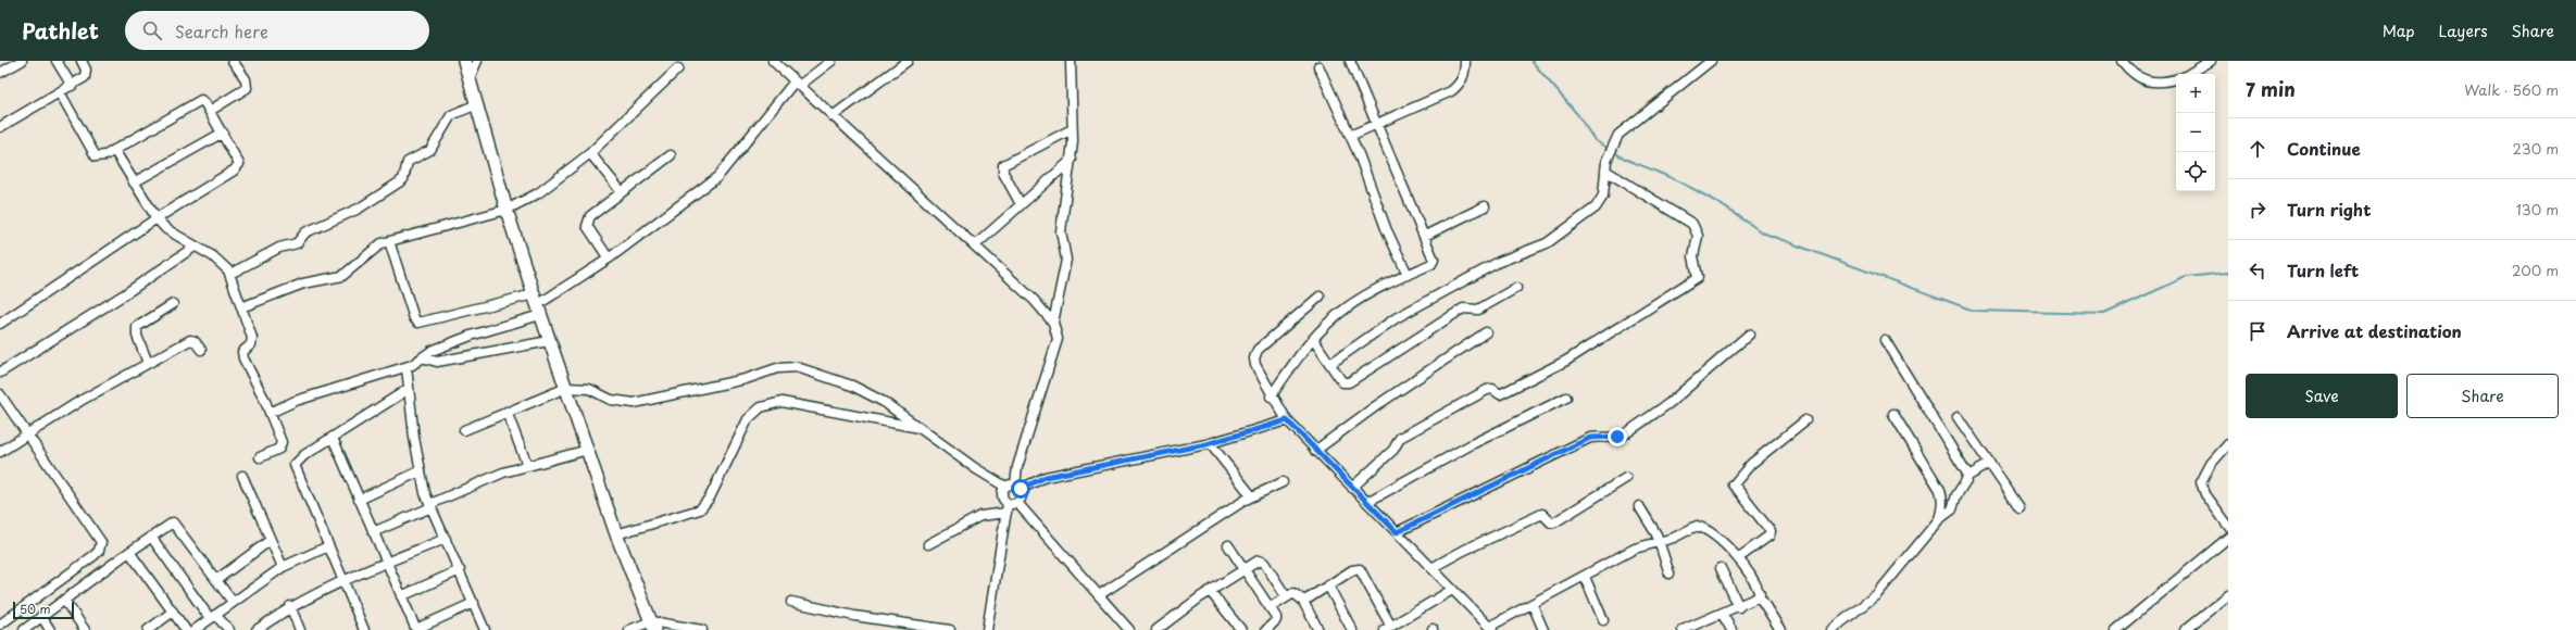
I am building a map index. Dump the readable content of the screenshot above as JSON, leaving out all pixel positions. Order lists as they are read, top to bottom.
{
  "scale_bar": "50 m",
  "page": {
    "header": "Pathlet",
    "search": "Search here",
    "nav": ["Map", "Layers", "Share"],
    "heading": ["7 min", "Walk · 560 m"],
    "map_buttons": ["+", "−"],
    "list": [
      ["Continue", "230 m"],
      ["Turn right", "130 m"],
      ["Turn left", "200 m"],
      "Arrive at destination"
    ],
    "buttons": ["Save", "Share"],
    "scale": "50 m"
  }
}
